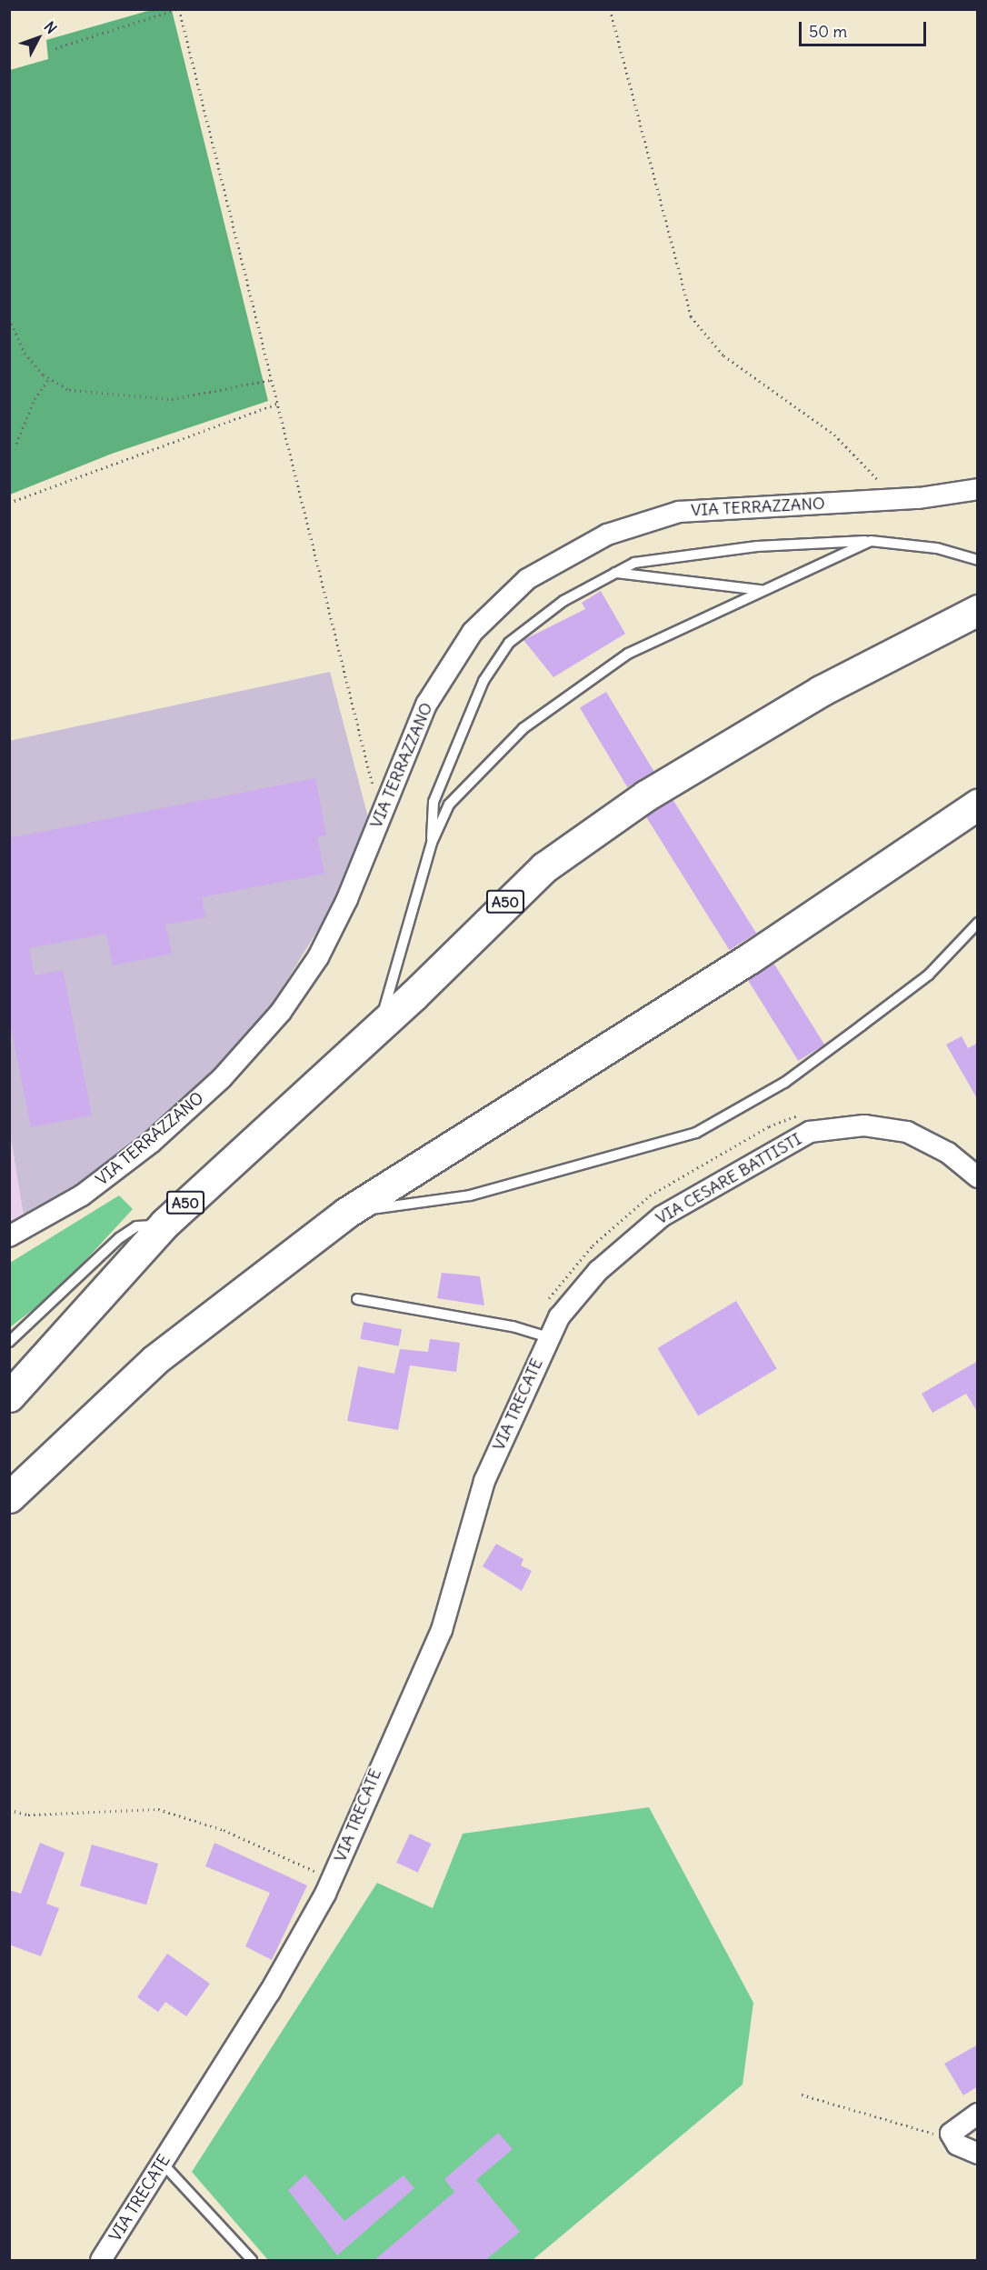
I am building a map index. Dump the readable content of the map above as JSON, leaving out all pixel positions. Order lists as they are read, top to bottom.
{
  "streets": {
    "highway": ["A50"],
    "street": ["VIA TERRAZZANO", "VIA CESARE BATTISTI", "VIA TRECATE"]
  },
  "crossings": [
    ["VIA CESARE BATTISTI", "VIA TRECATE"]
  ],
  "scale_bar": "50 m",
  "north": "top right"
}
